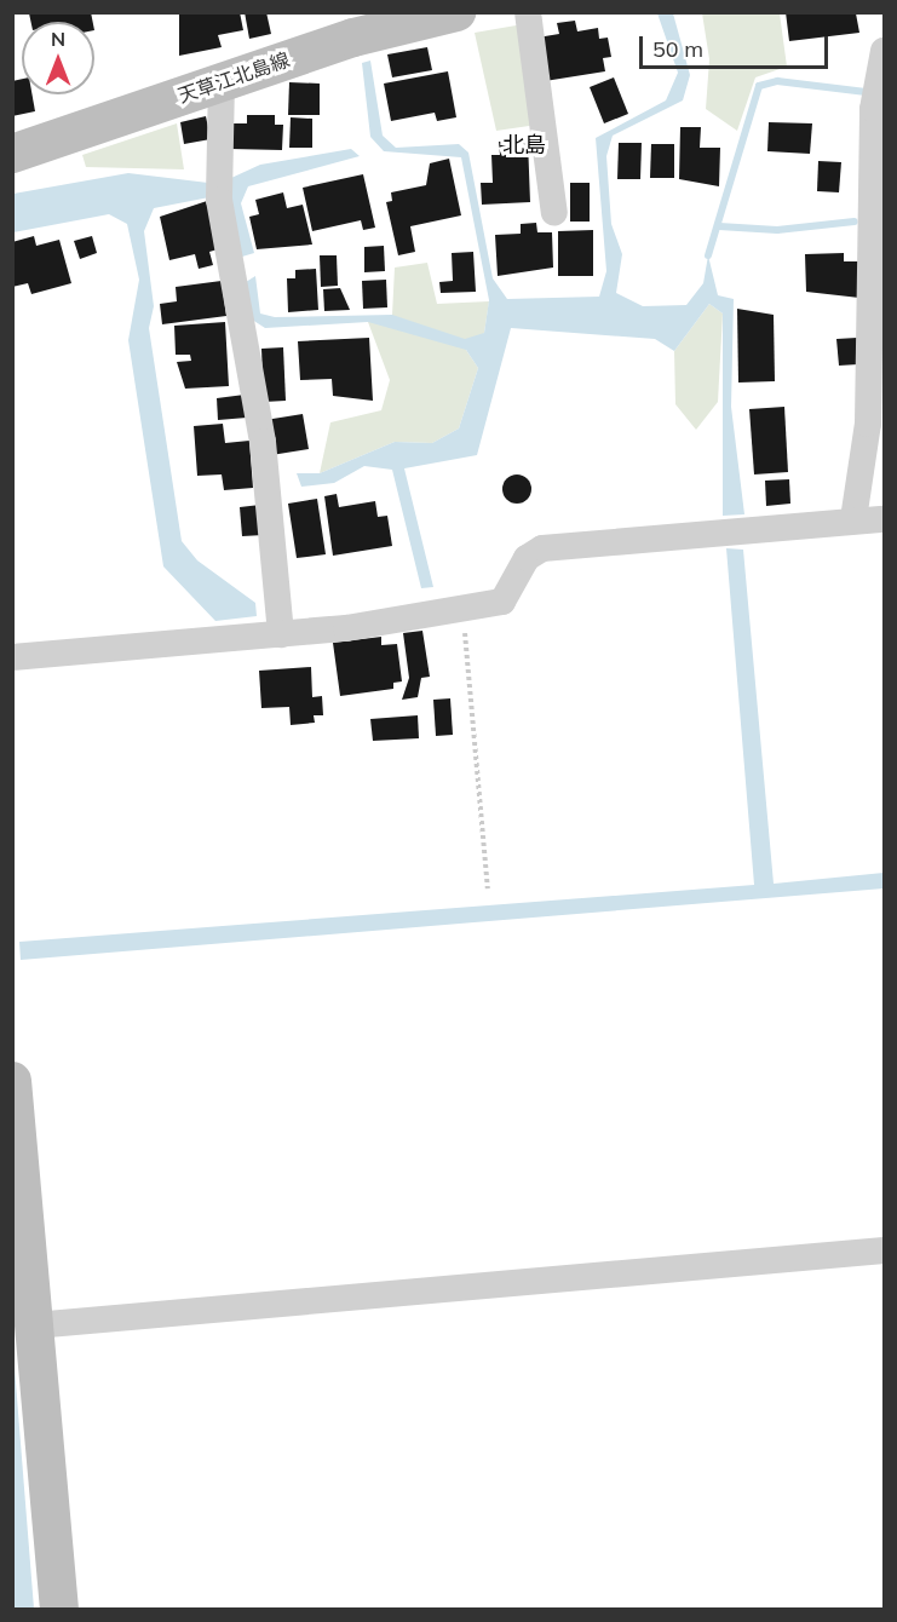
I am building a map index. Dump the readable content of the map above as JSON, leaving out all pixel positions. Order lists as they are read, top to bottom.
{
  "streets": {
    "street": ["天草江北島線"]
  },
  "districts": ["北島"],
  "scale_bar": "50 m",
  "north": "top"
}
